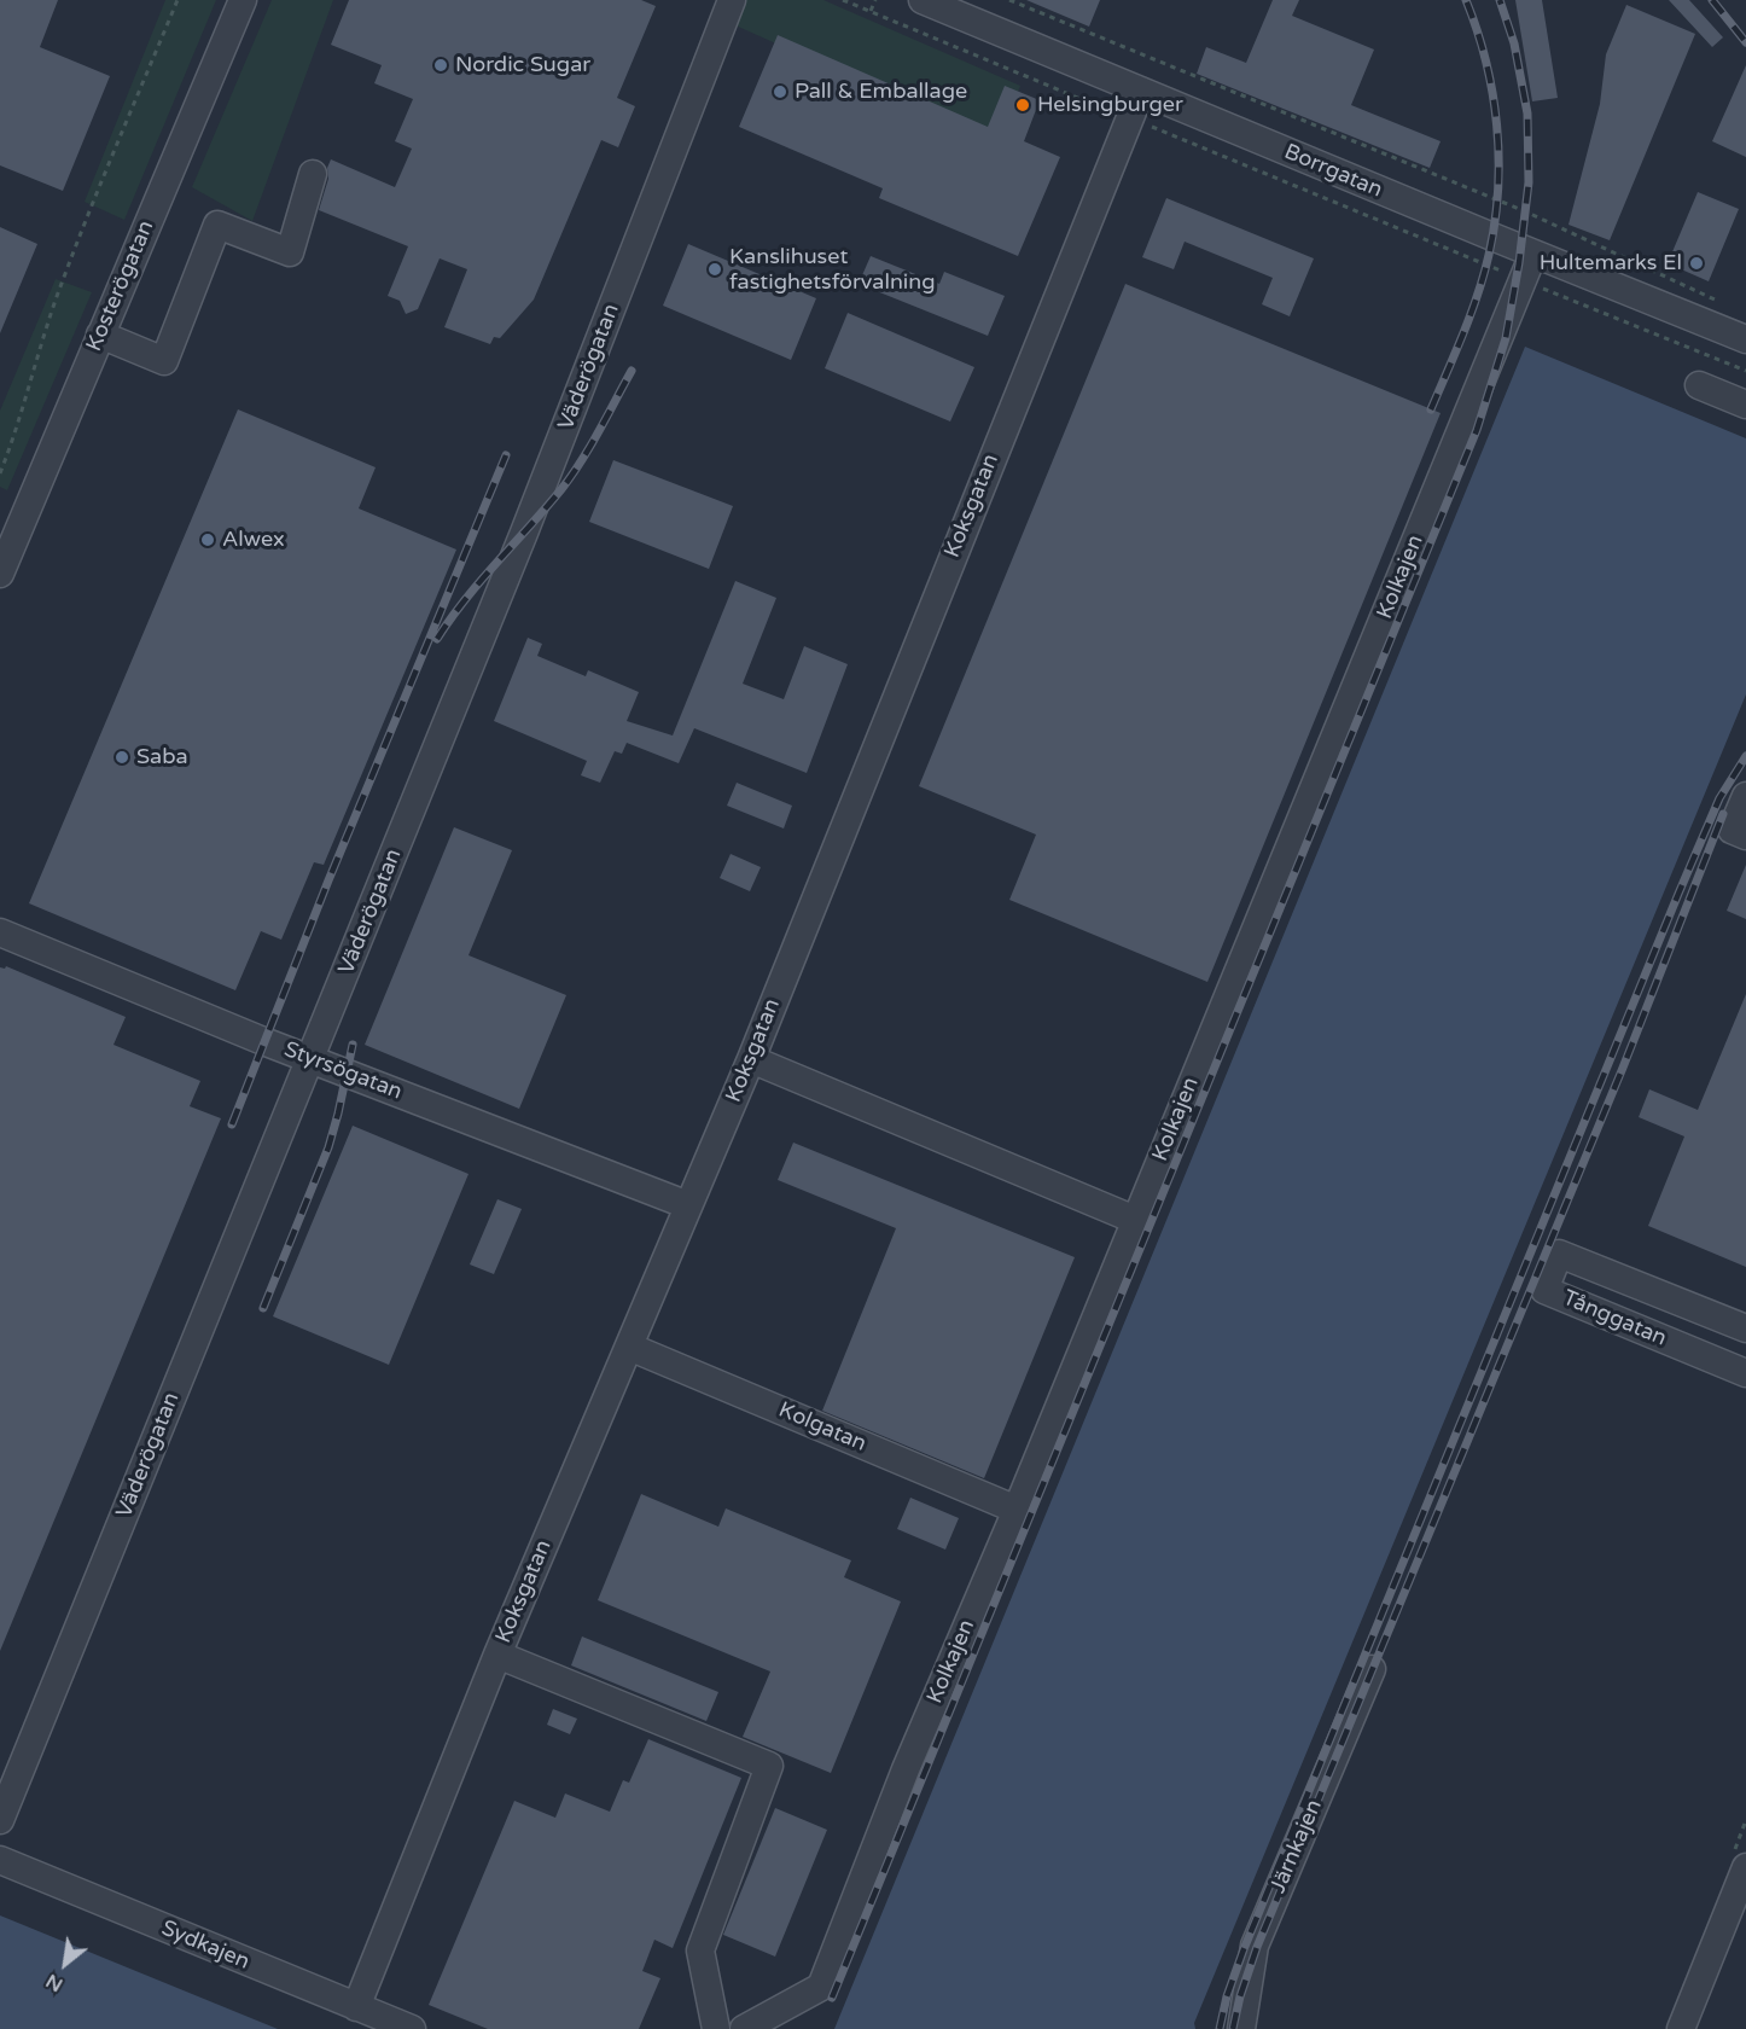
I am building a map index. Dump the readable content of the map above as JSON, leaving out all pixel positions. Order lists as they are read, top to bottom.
{
  "streets": {
    "street": [
      "Borrgatan",
      "Kosterögatan",
      "Väderögatan",
      "Koksgatan",
      "Kolkajen",
      "Styrsögatan",
      "Tånggatan",
      "Kolgatan",
      "Järnkajen",
      "Sydkajen"
    ]
  },
  "crossings": [
    ["Borrgatan", "Koksgatan"],
    ["Borrgatan", "Kolkajen"],
    ["Väderögatan", "Styrsögatan"],
    ["Koksgatan", "Styrsögatan"],
    ["Koksgatan", "Kolgatan"],
    ["Koksgatan", "Sydkajen"],
    ["Kolkajen", "Kolgatan"]
  ],
  "places": [
    "Nordic Sugar",
    "Pall & Emballage",
    "Helsingburger",
    "Hultemarks El",
    "Kanslihuset fastighetsförvalning",
    "Alwex",
    "Saba"
  ],
  "north": "bottom left"
}
